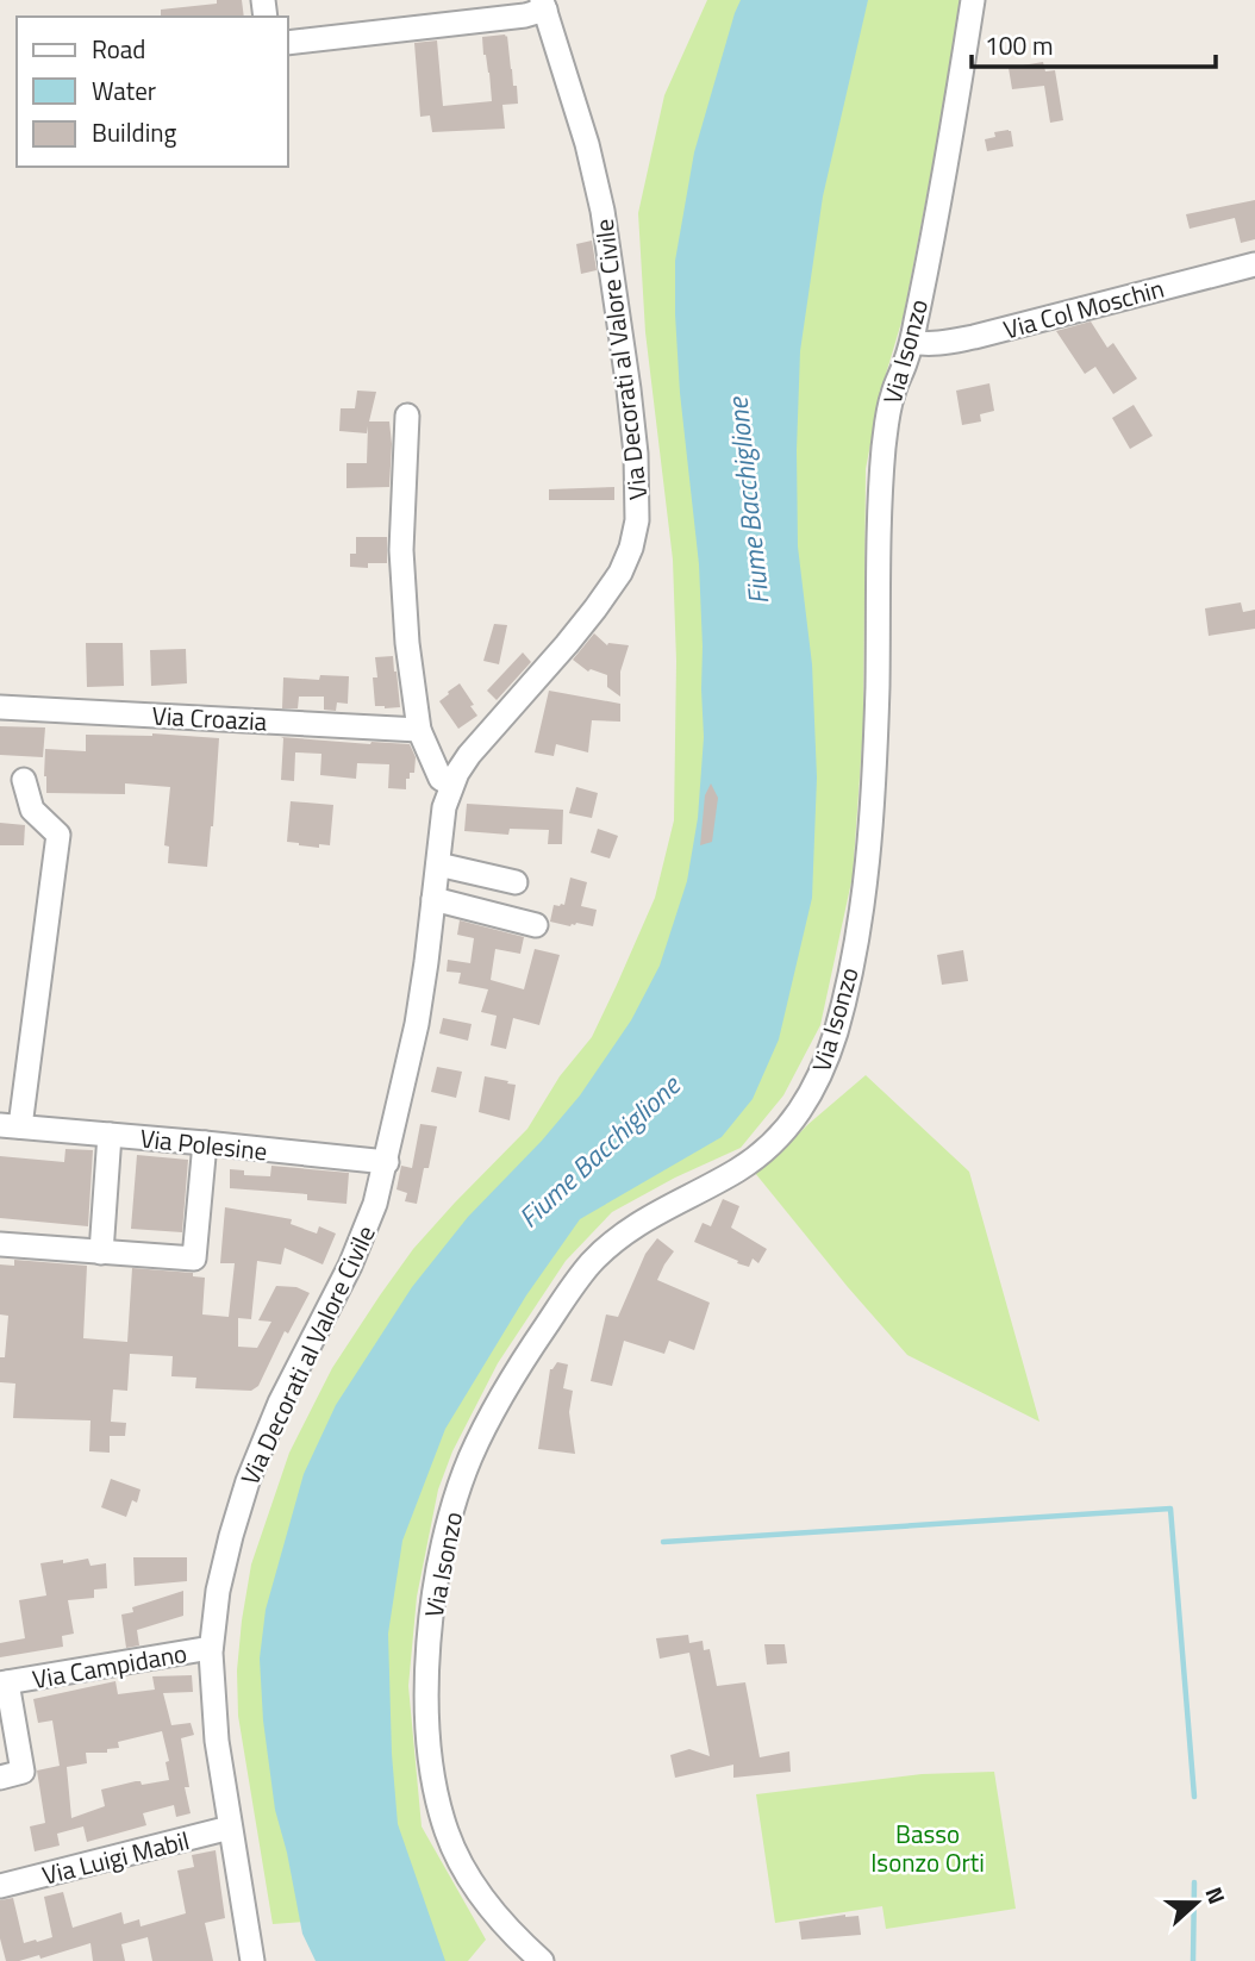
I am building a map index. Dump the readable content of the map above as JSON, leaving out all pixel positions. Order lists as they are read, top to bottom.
{
  "streets": {
    "street": [
      "Via Col Moschin",
      "Via Isonzo",
      "Via Decorati al Valore Civile",
      "Via Croazia",
      "Via Polesine",
      "Via Campidano",
      "Via Luigi Mabil"
    ]
  },
  "crossings": [
    ["Via Col Moschin", "Via Isonzo"],
    ["Via Decorati al Valore Civile", "Via Polesine"],
    ["Via Decorati al Valore Civile", "Via Campidano"],
    ["Via Decorati al Valore Civile", "Via Luigi Mabil"]
  ],
  "water": ["Fiume Bacchiglione"],
  "parks": ["Basso Isonzo Orti"],
  "legend": ["Road", "Water", "Building"],
  "scale_bar": "100 m",
  "north": "right"
}
